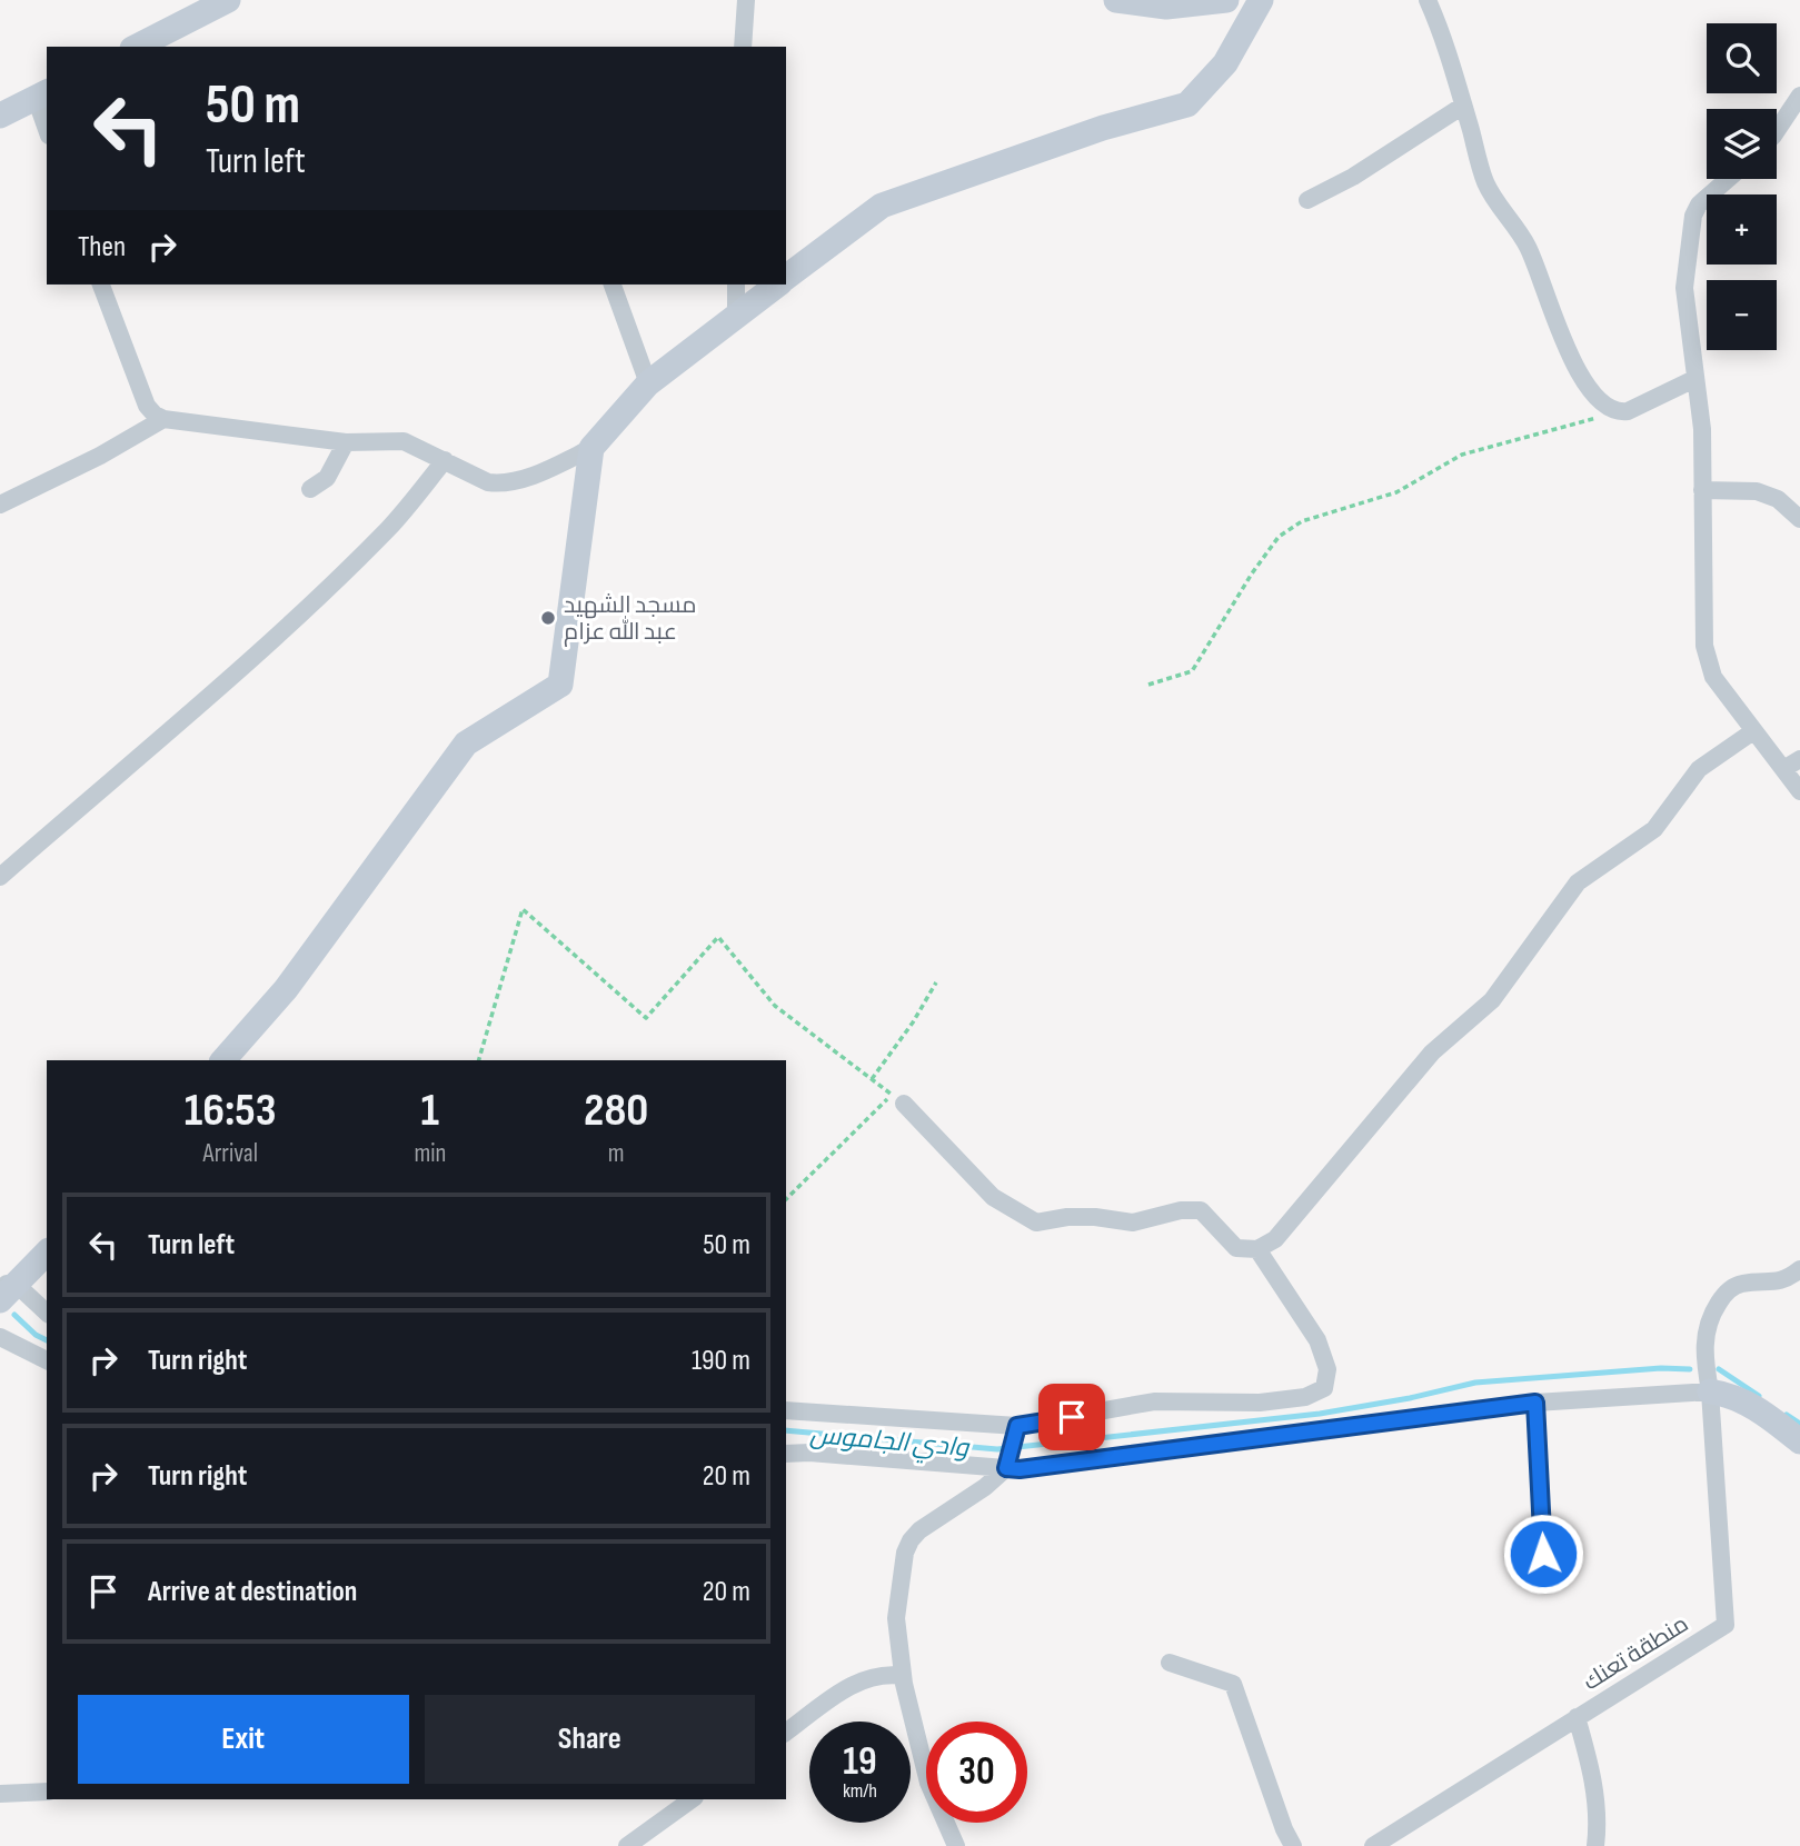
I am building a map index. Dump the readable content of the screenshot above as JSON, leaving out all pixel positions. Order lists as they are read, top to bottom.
{
  "streets": {
    "street": ["منطقة تعنك"]
  },
  "water": ["وادي الجاموس"],
  "places": ["مسجد الشهيد عبد الله عزام"],
  "page": {
    "map_buttons": ["+", "−"],
    "turn": ["50 m", "Turn left"],
    "then": "Then",
    "eta": [
      "16:53",
      "Arrival",
      "1",
      "min",
      "280",
      "m"
    ],
    "list": [
      {
        "name": "Turn left",
        "value": "50 m"
      },
      {
        "name": "Turn right",
        "value": "190 m"
      },
      {
        "name": "Turn right",
        "value": "20 m"
      },
      {
        "name": "Arrive at destination",
        "value": "20 m"
      }
    ],
    "buttons": ["Exit", "Share"],
    "speed": "19 km/h",
    "limit": "30"
  }
}
